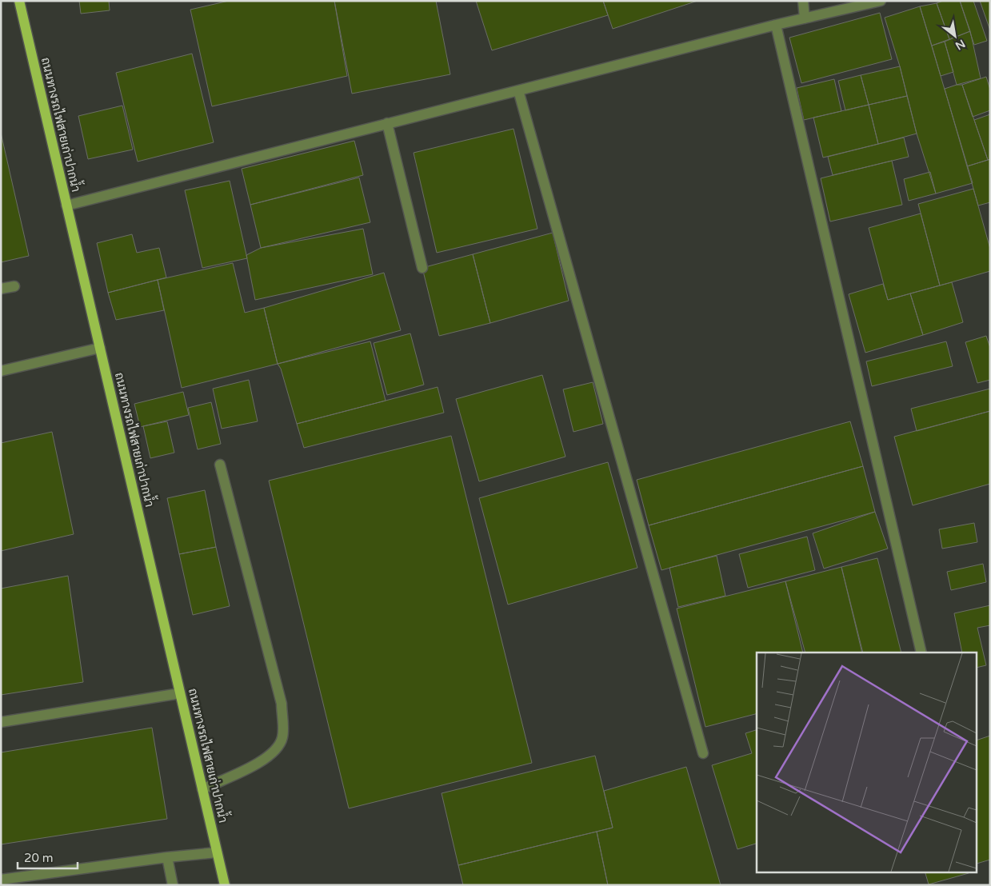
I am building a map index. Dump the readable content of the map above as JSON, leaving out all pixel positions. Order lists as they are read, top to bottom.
{
  "streets": {
    "main road": ["ถนนทางรถไฟสายเก่าปากน้ำ"]
  },
  "scale_bar": "20 m",
  "north": "bottom right"
}
